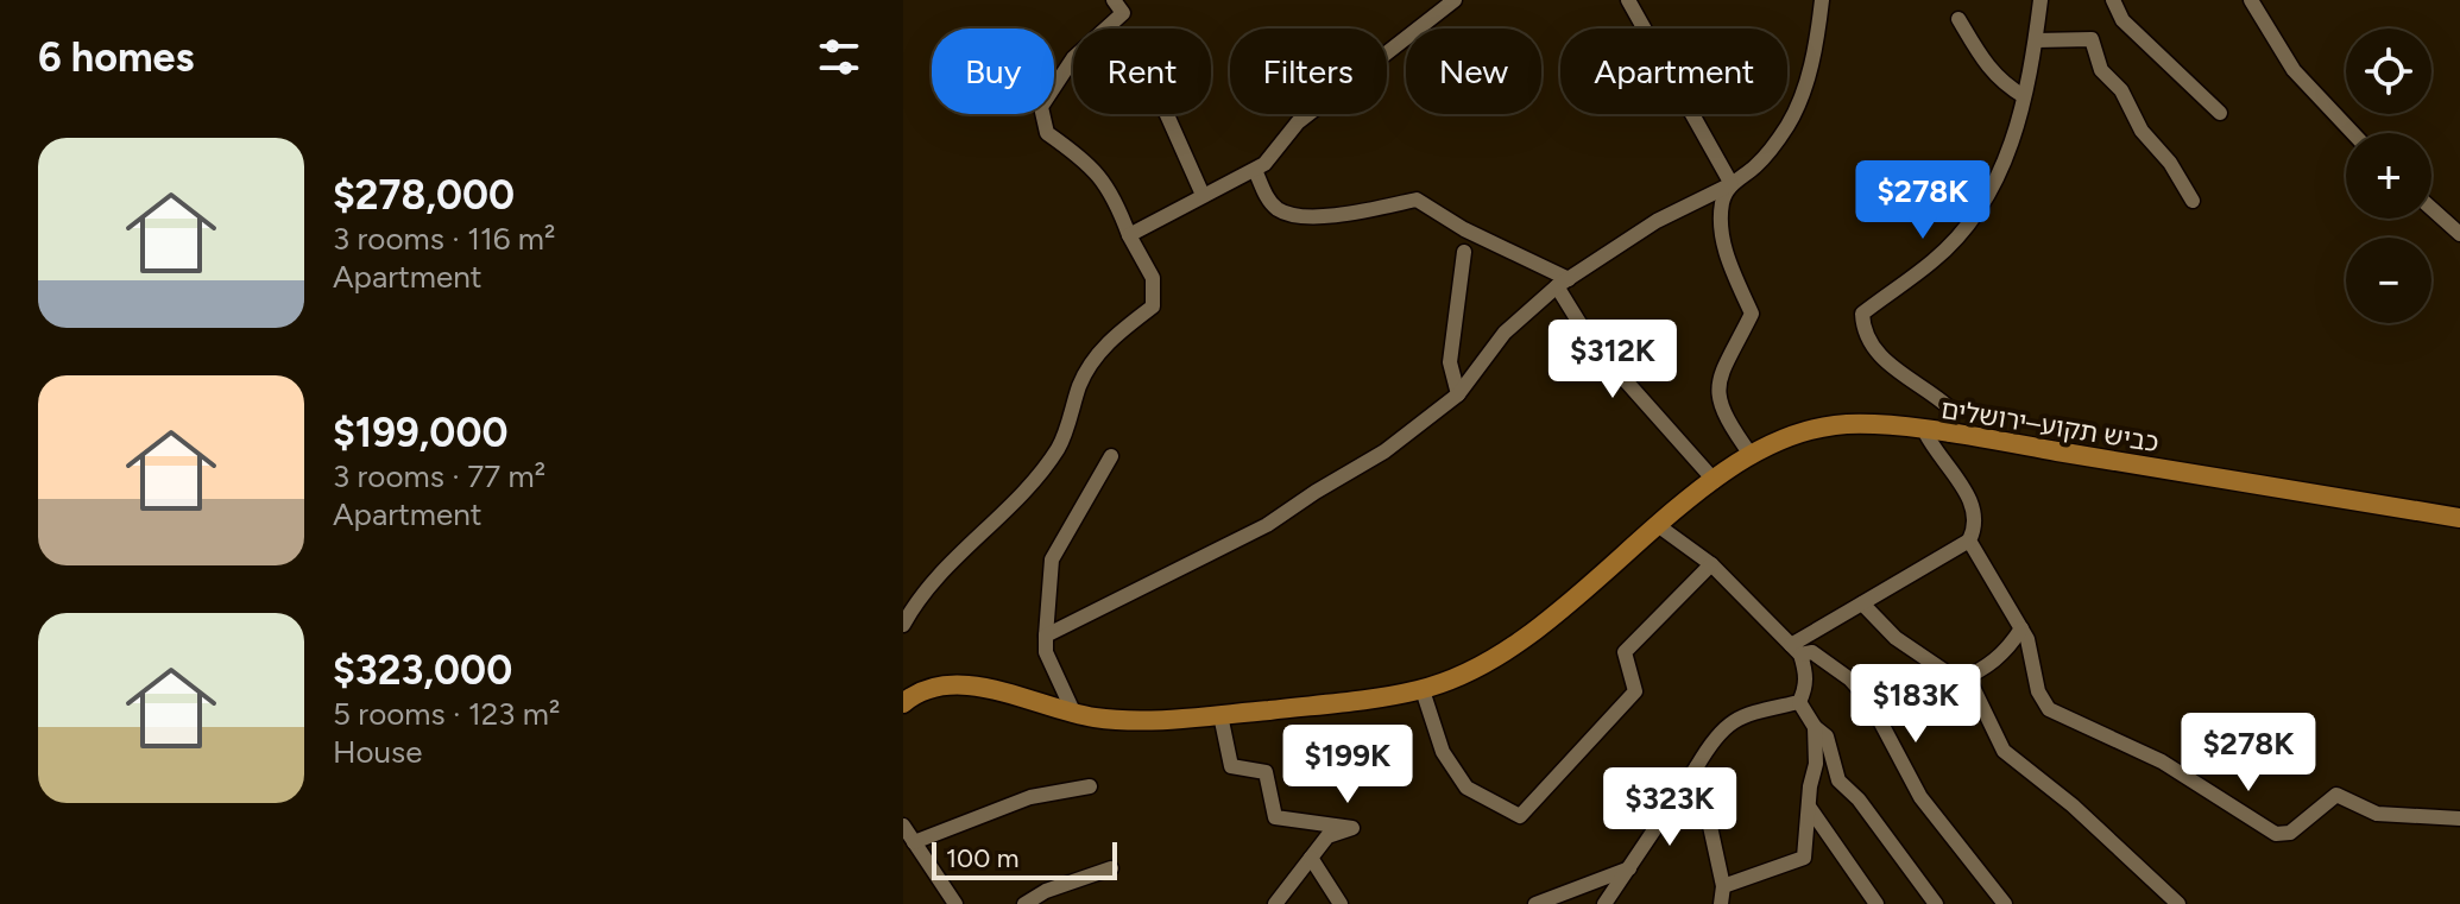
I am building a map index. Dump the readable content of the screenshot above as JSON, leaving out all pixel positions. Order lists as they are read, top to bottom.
{
  "streets": {
    "main road": ["כביש תקוע–ירושלים"]
  },
  "scale_bar": "100 m",
  "page": {
    "heading": "6 homes",
    "map_buttons": ["+", "−"],
    "chip": [
      "Buy",
      "Rent",
      "Filters",
      "New",
      "Apartment"
    ],
    "list": [
      {
        "name": "$278,000",
        "note": "3 rooms · 116 m² · Apartment"
      },
      {
        "name": "$199,000",
        "note": "3 rooms · 77 m² · Apartment"
      },
      {
        "name": "$323,000",
        "note": "5 rooms · 123 m² · House"
      }
    ],
    "price": [
      "$278K",
      "$312K",
      "$183K",
      "$278K",
      "$199K",
      "$323K"
    ],
    "scale": "100 m"
  }
}
